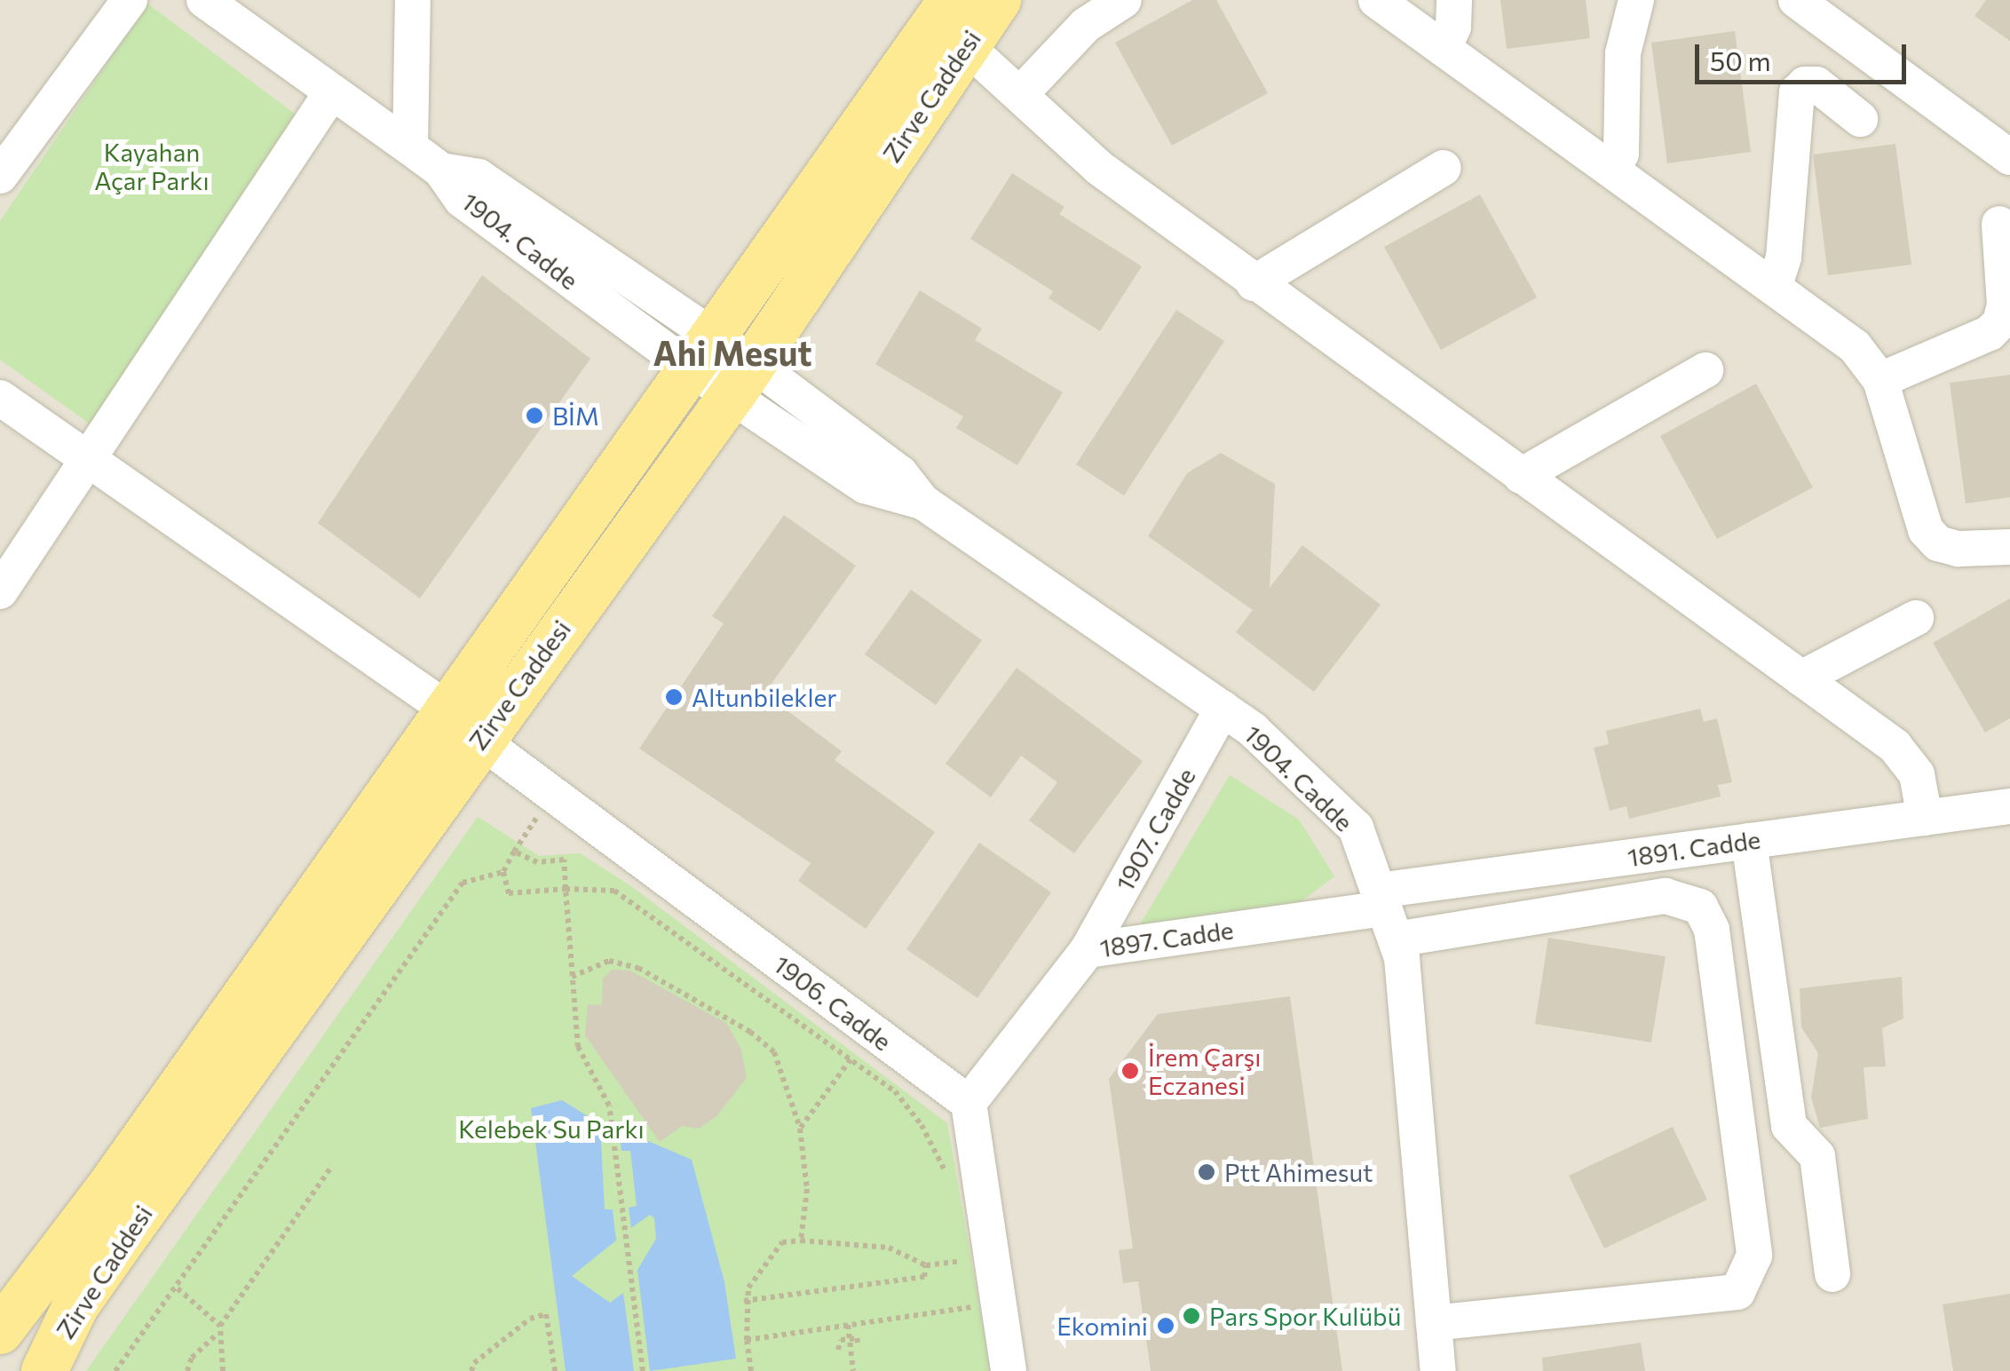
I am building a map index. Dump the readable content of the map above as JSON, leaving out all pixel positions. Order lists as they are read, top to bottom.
{
  "streets": {
    "main road": ["Zirve Caddesi"],
    "street": [
      "1904. Cadde",
      "1907. Cadde",
      "1891. Cadde",
      "1897. Cadde",
      "1906. Cadde"
    ]
  },
  "crossings": [
    ["Zirve Caddesi", "1904. Cadde"],
    ["Zirve Caddesi", "1906. Cadde"],
    ["1904. Cadde", "1907. Cadde"],
    ["1904. Cadde", "1891. Cadde"],
    ["1904. Cadde", "1897. Cadde"],
    ["1907. Cadde", "1897. Cadde"],
    ["1891. Cadde", "1897. Cadde"],
    ["1897. Cadde", "1906. Cadde"]
  ],
  "districts": ["Ahi Mesut"],
  "parks": ["Kayahan Açar Parkı", "Kelebek Su Parkı"],
  "places": [
    "BİM",
    "Altunbilekler",
    "İrem Çarşı Eczanesi",
    "Ptt Ahimesut",
    "Pars Spor Kulübü",
    "Ekomini"
  ],
  "scale_bar": "50 m"
}
